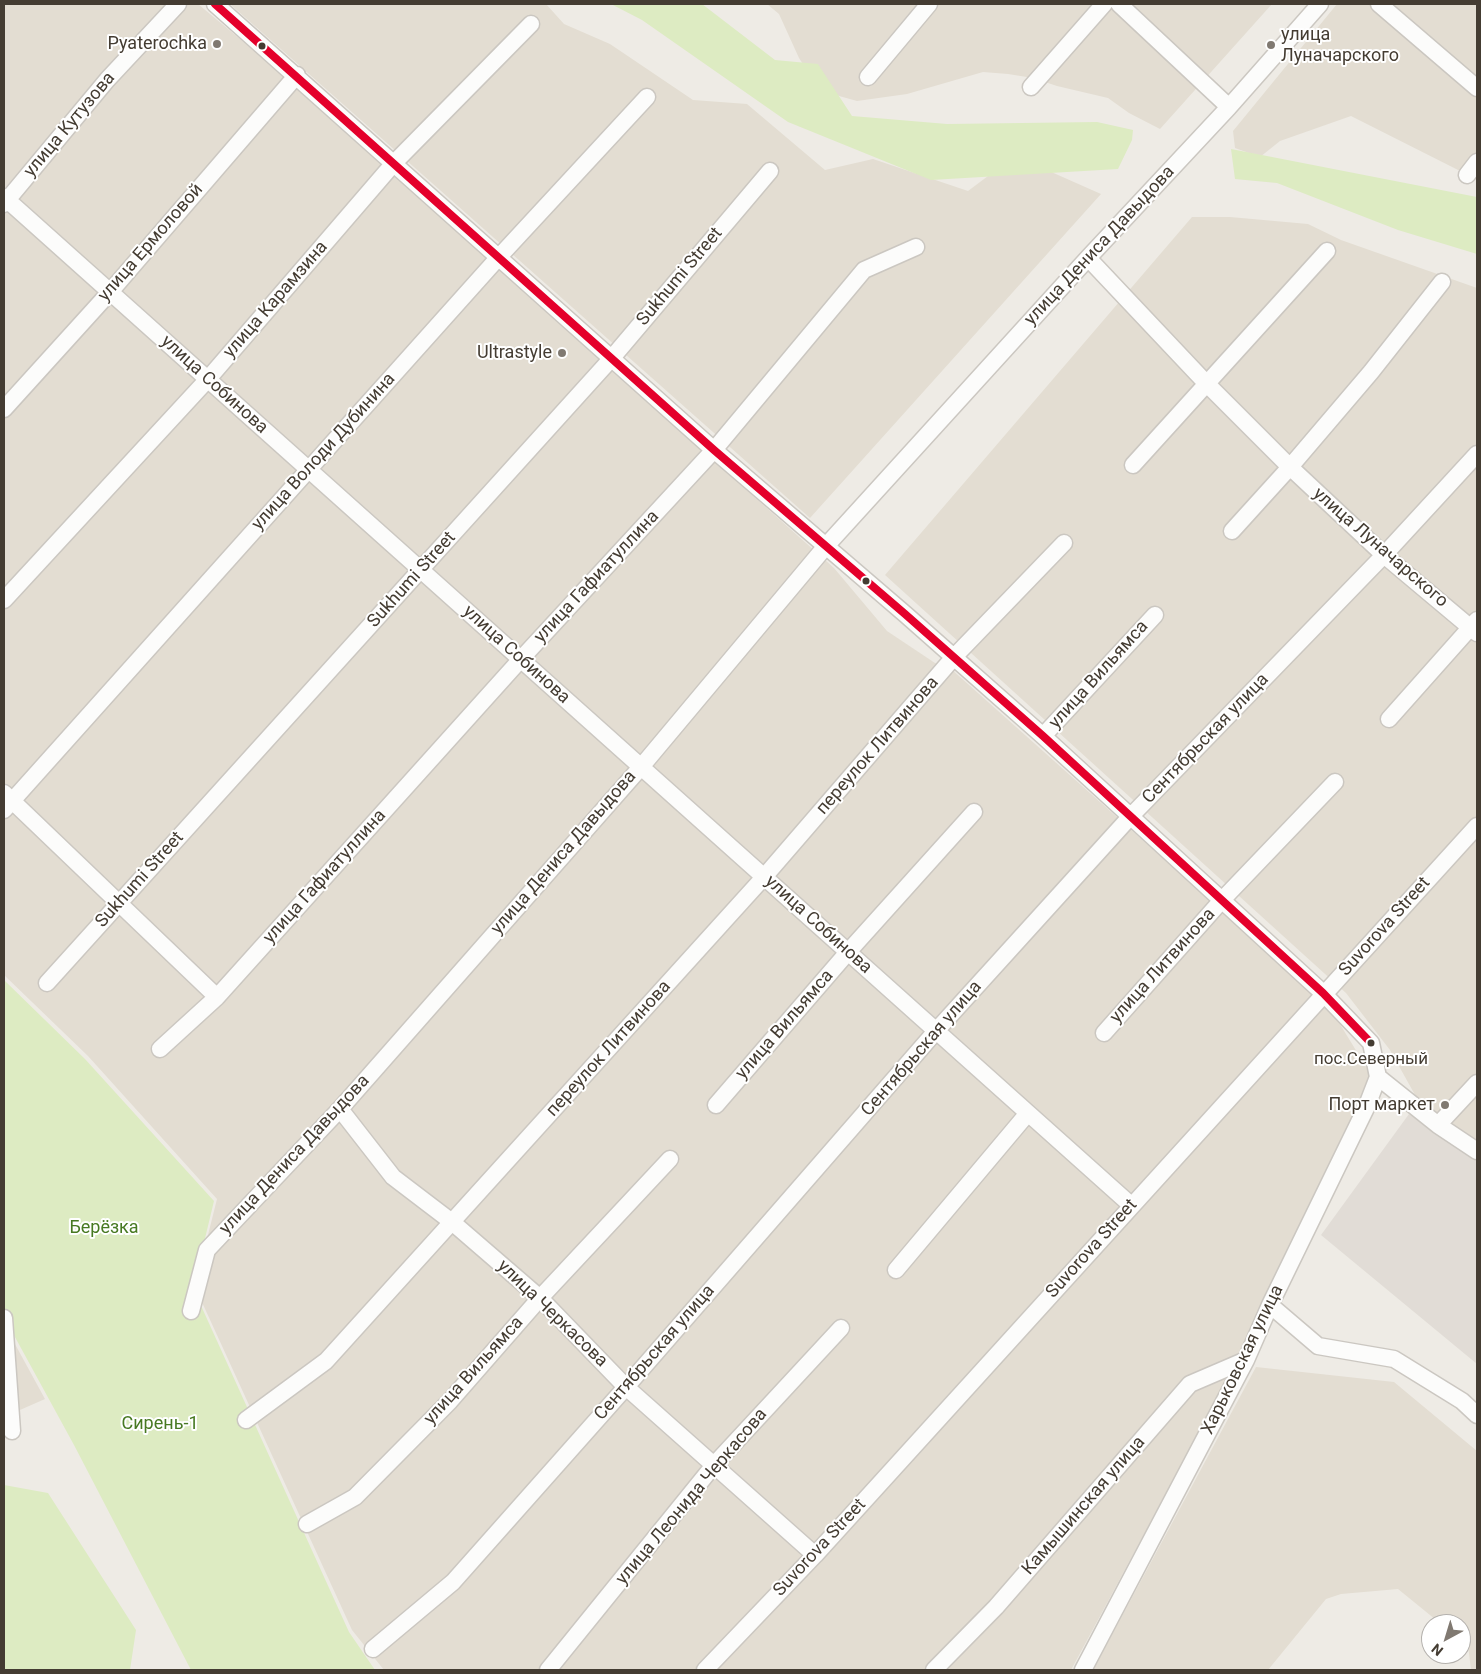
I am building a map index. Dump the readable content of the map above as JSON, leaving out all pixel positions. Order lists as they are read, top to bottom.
{
  "streets": {
    "street": [
      "улица Кутузова",
      "улица Ермоловой",
      "улица Дениса Давыдова",
      "Sukhumi Street",
      "улица Карамзина",
      "улица Собинова",
      "улица Володи Дубинина",
      "улица Луначарского",
      "улица Гафиатуллина",
      "улица Вильямса",
      "Сентябрьская улица",
      "переулок Литвинова",
      "Suvorova Street",
      "улица Литвинова",
      "улица Черкасова",
      "Харьковская улица",
      "улица Леонида Черкасова",
      "Камышинская улица"
    ]
  },
  "crossings": [
    ["улица Кутузова", "улица Собинова"],
    ["улица Ермоловой", "улица Собинова"],
    ["улица Ермоловой", "улица Литвинова"],
    ["улица Дениса Давыдова", "улица Собинова"],
    ["улица Дениса Давыдова", "улица Луначарского"],
    ["улица Дениса Давыдова", "улица Литвинова"],
    ["улица Дениса Давыдова", "улица Черкасова"],
    ["Sukhumi Street", "улица Собинова"],
    ["Sukhumi Street", "улица Литвинова"],
    ["улица Карамзина", "улица Собинова"],
    ["улица Карамзина", "улица Литвинова"],
    ["улица Собинова", "улица Володи Дубинина"],
    ["улица Собинова", "улица Гафиатуллина"],
    ["улица Собинова", "улица Вильямса"],
    ["улица Собинова", "Сентябрьская улица"],
    ["улица Собинова", "переулок Литвинова"],
    ["улица Собинова", "Suvorova Street"],
    ["улица Володи Дубинина", "улица Литвинова"],
    ["улица Луначарского", "Сентябрьская улица"],
    ["улица Гафиатуллина", "улица Литвинова"],
    ["улица Вильямса", "улица Литвинова"],
    ["улица Вильямса", "улица Черкасова"],
    ["Сентябрьская улица", "улица Литвинова"],
    ["Сентябрьская улица", "улица Черкасова"],
    ["переулок Литвинова", "улица Литвинова"],
    ["переулок Литвинова", "улица Черкасова"],
    ["Suvorova Street", "улица Литвинова"],
    ["Suvorova Street", "улица Черкасова"],
    ["улица Литвинова", "Харьковская улица"],
    ["улица Черкасова", "улица Леонида Черкасова"],
    ["Харьковская улица", "Камышинская улица"]
  ],
  "parks": ["Берёзка", "Сирень-1"],
  "places": [
    "Pyaterochka",
    "улица Луначарского",
    "Ultrastyle",
    "пос.Северный",
    "Порт маркет"
  ],
  "north": "bottom left"
}
